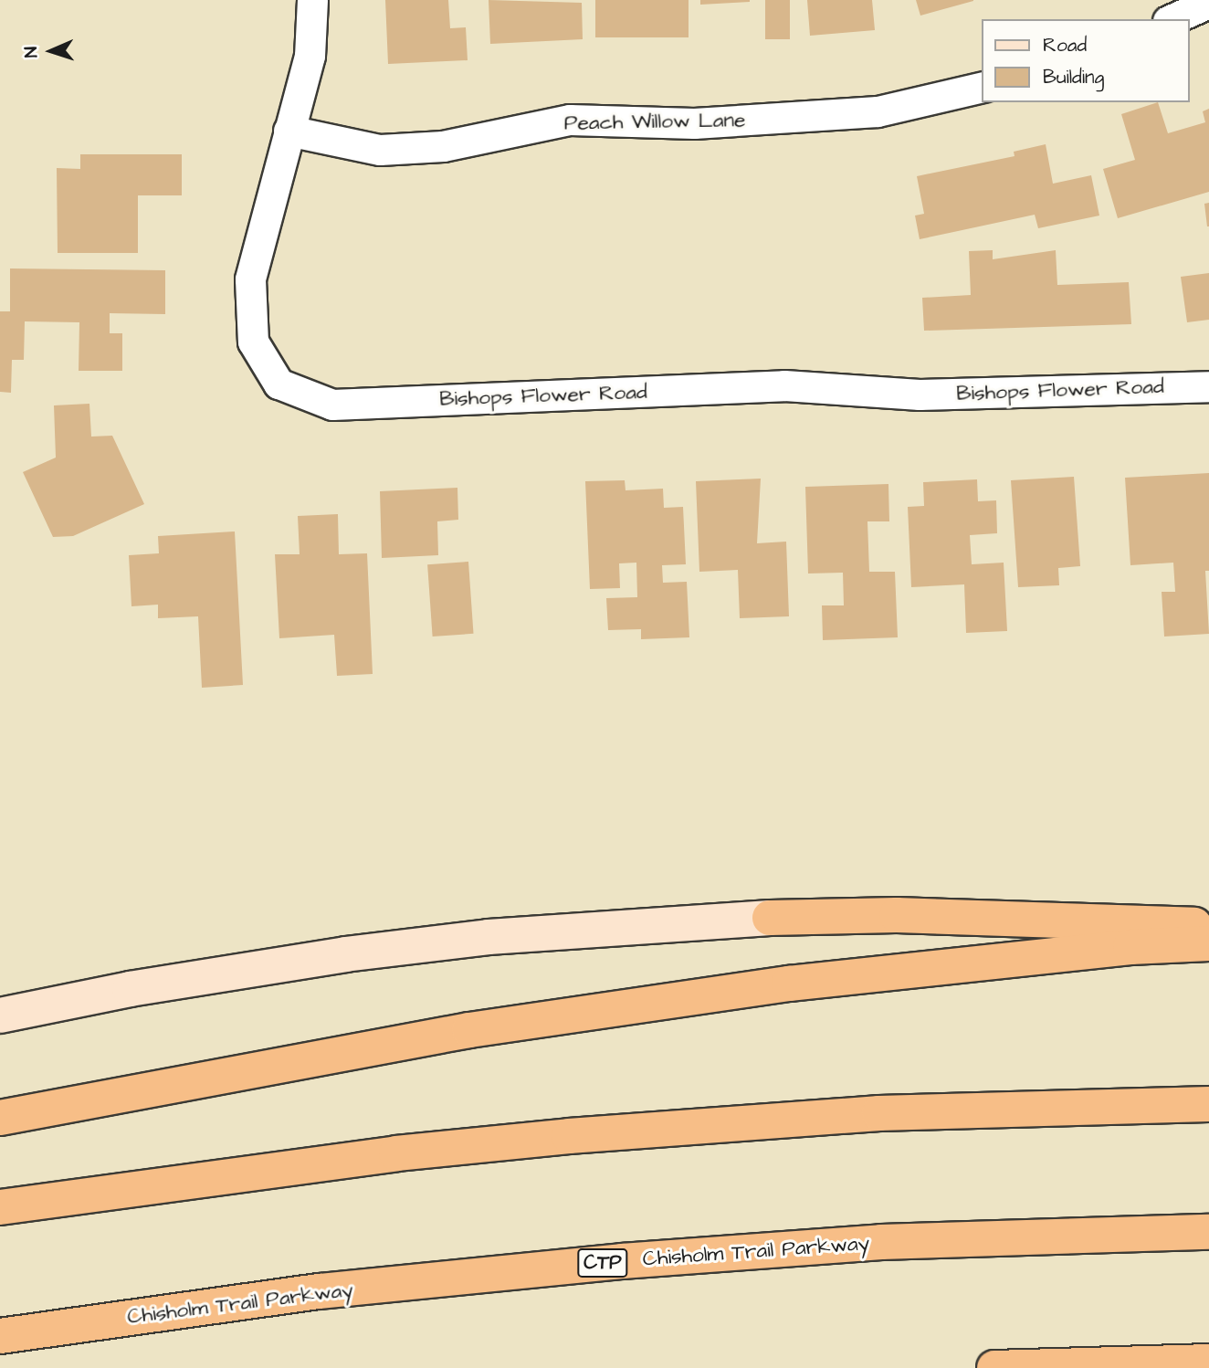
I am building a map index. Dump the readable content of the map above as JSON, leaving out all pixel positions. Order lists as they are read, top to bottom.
{
  "streets": {
    "highway": ["Chisholm Trail Parkway", "CTP"],
    "street": ["Peach Willow Lane", "Bishops Flower Road"]
  },
  "crossings": [
    ["Peach Willow Lane", "Bishops Flower Road"]
  ],
  "legend": ["Road", "Building"],
  "north": "left"
}
